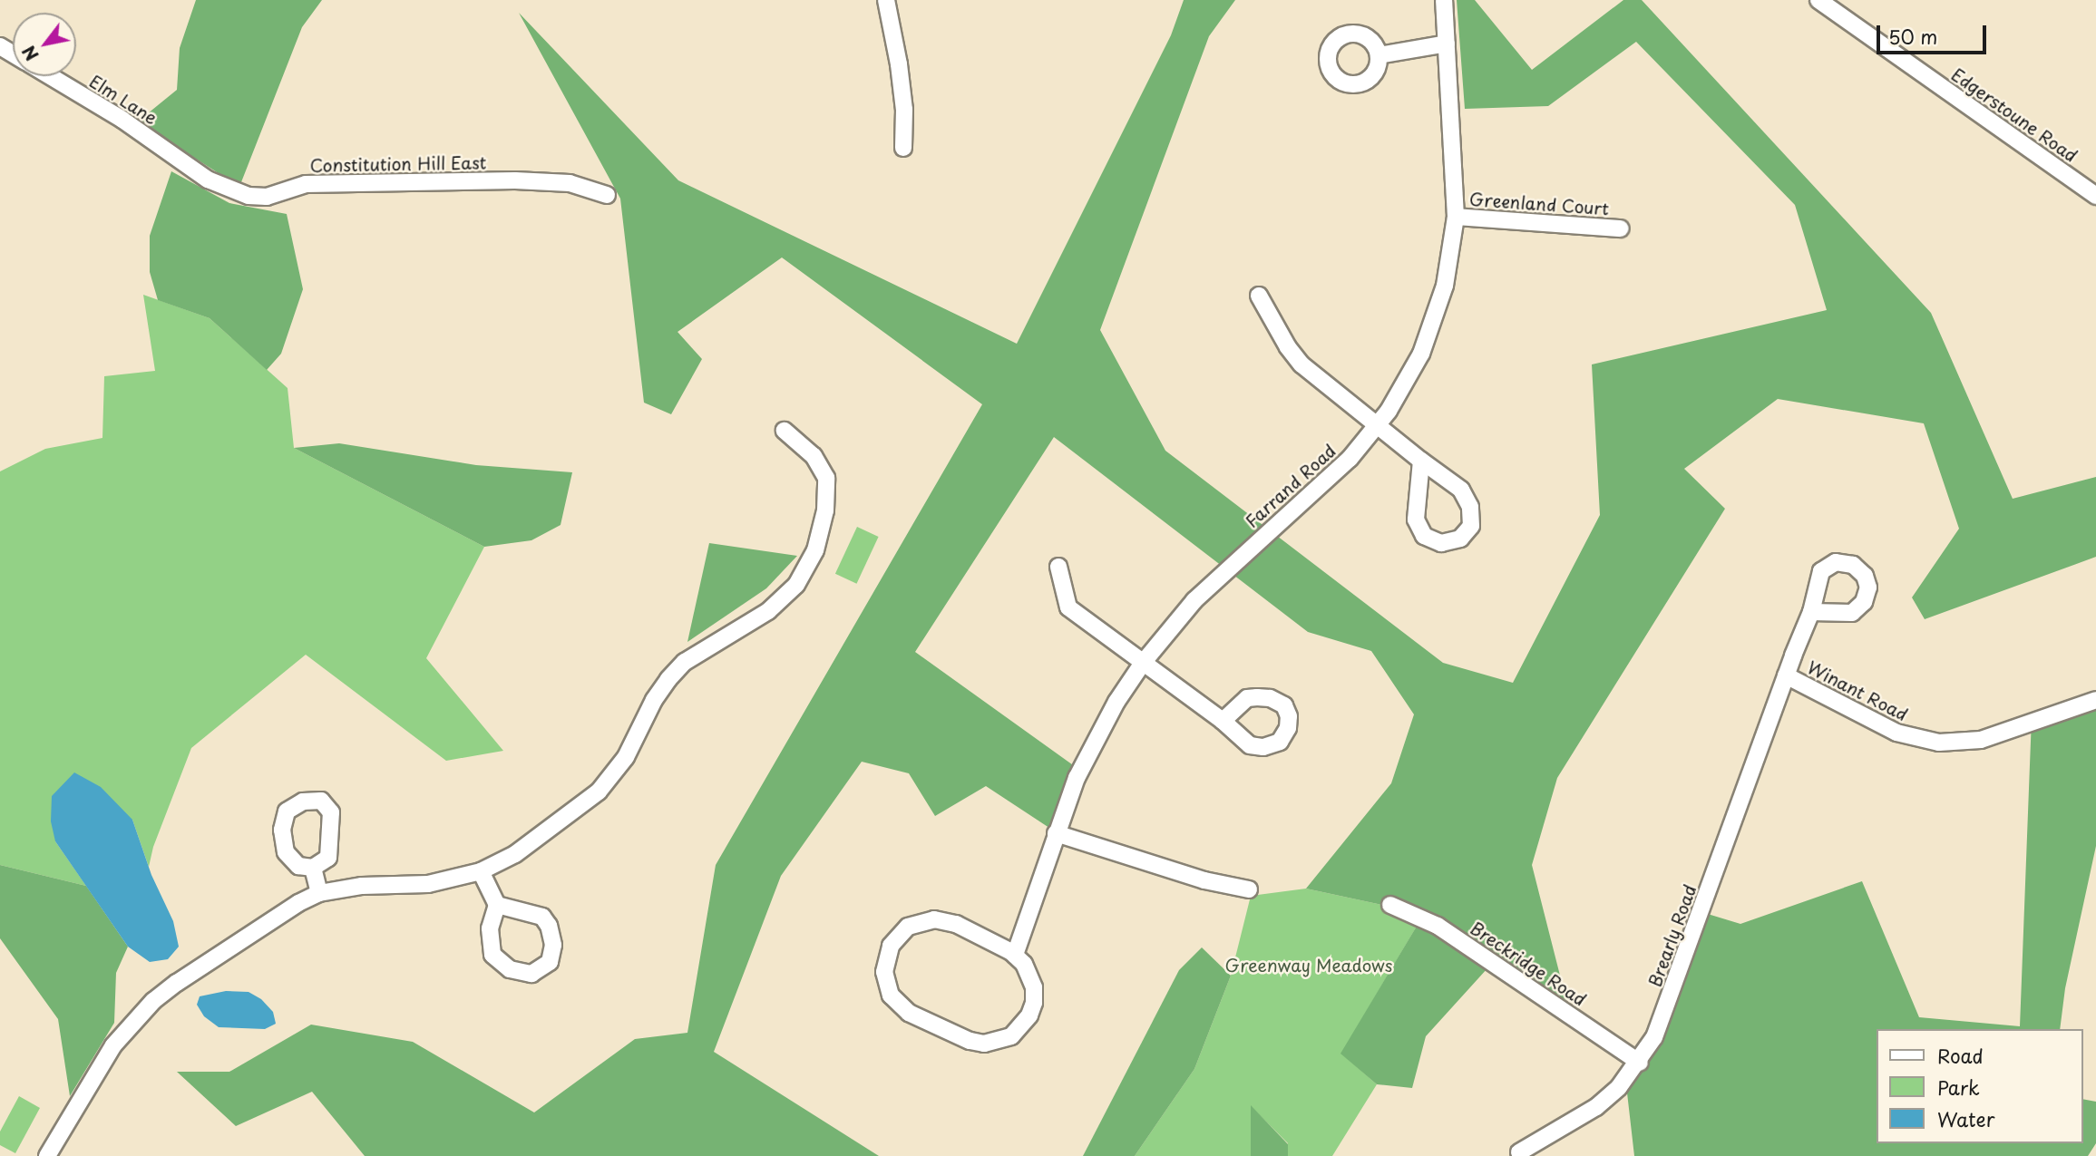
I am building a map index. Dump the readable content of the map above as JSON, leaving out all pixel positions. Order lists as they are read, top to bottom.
{
  "streets": {
    "street": [
      "Elm Lane",
      "Edgerstoune Road",
      "Constitution Hill East",
      "Greenland Court",
      "Farrand Road",
      "Winant Road",
      "Brearly Road",
      "Breckridge Road"
    ]
  },
  "crossings": [
    ["Elm Lane", "Constitution Hill East"],
    ["Greenland Court", "Farrand Road"],
    ["Winant Road", "Brearly Road"],
    ["Brearly Road", "Breckridge Road"]
  ],
  "parks": ["Greenway Meadows"],
  "legend": ["Road", "Park", "Water"],
  "scale_bar": "50 m",
  "north": "bottom left"
}
